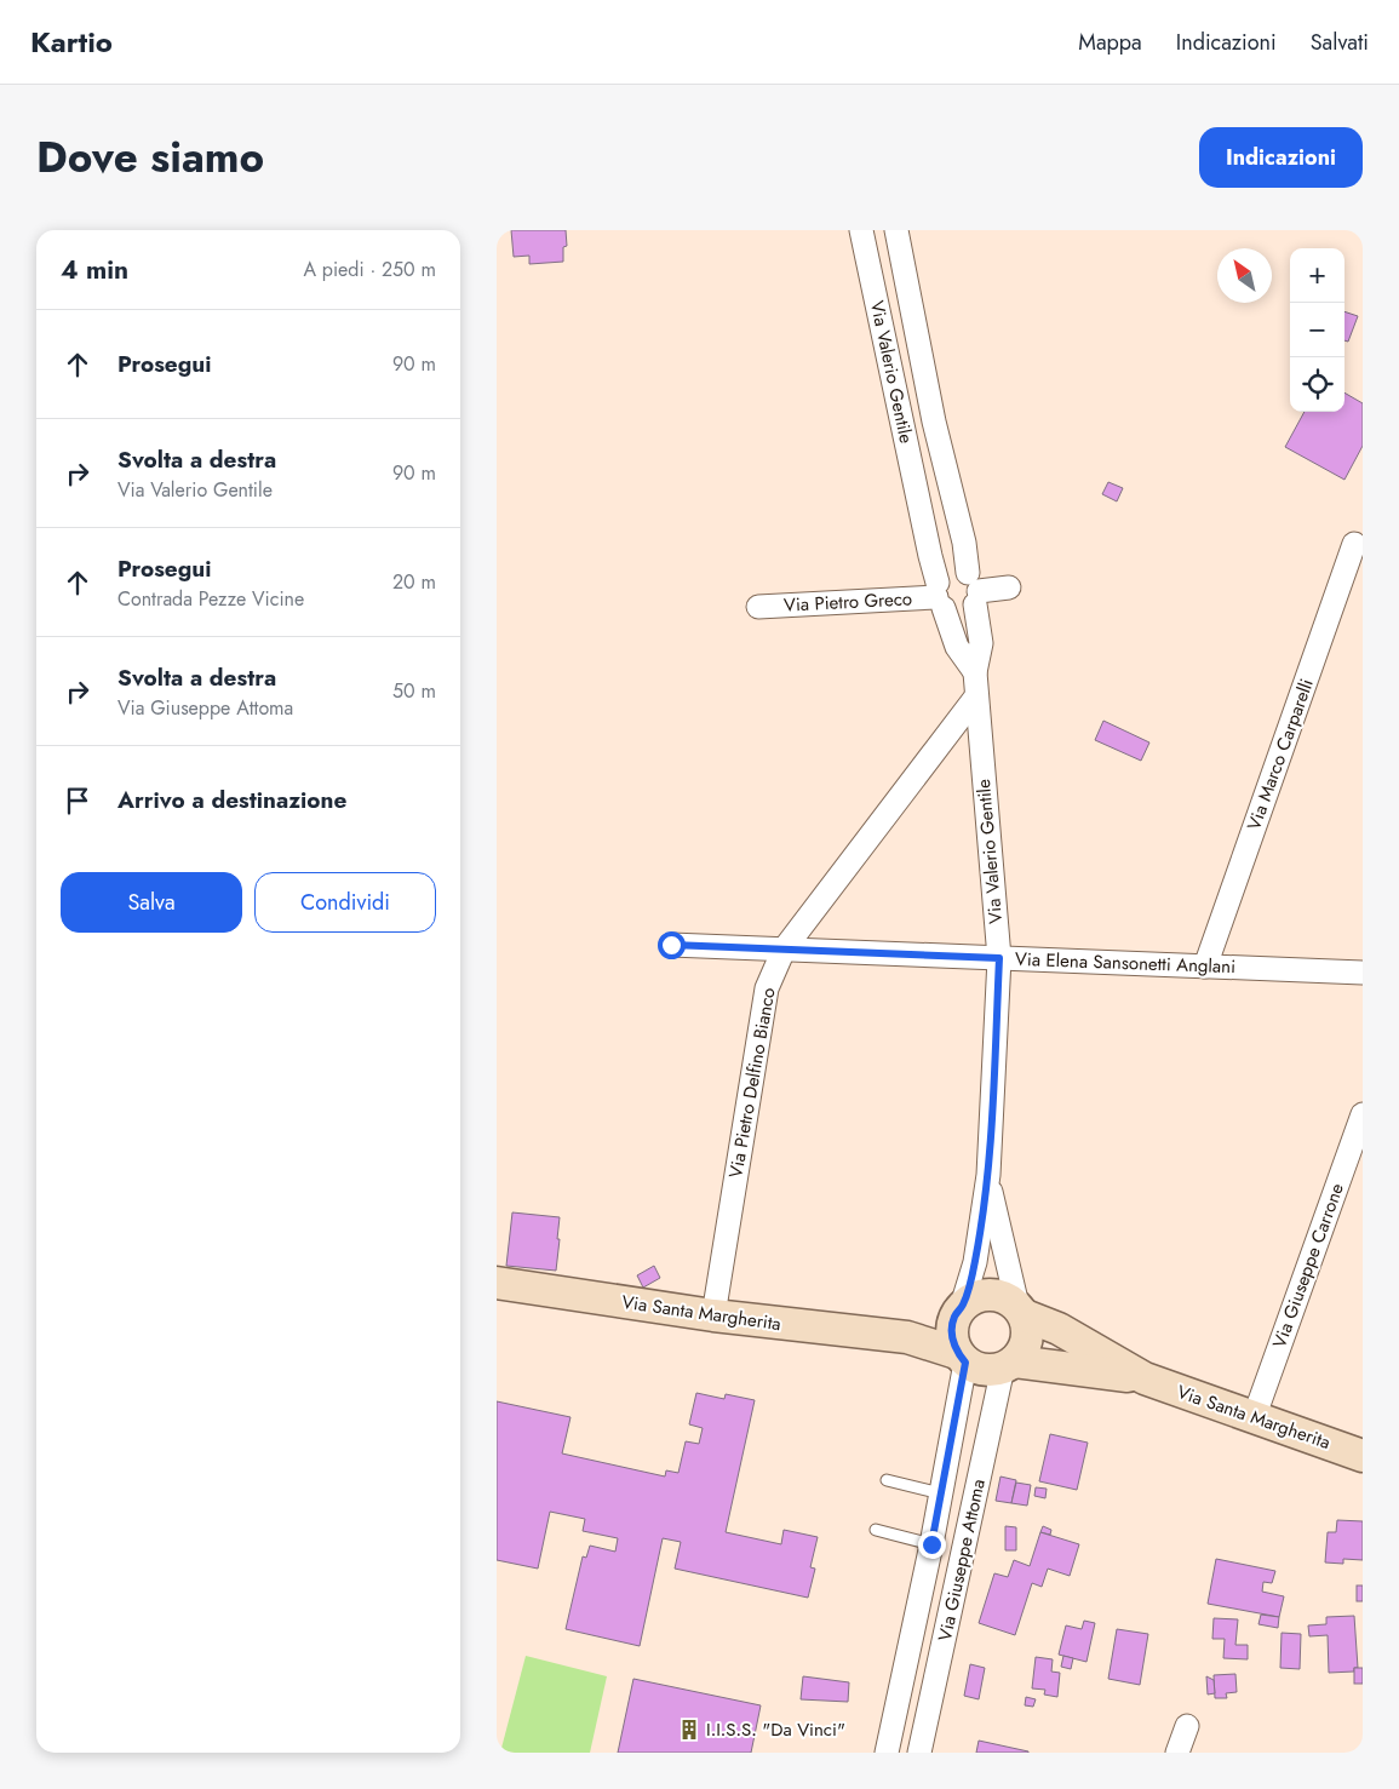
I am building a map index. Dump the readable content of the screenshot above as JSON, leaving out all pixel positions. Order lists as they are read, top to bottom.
{
  "streets": {
    "street": [
      "Via Valerio Gentile",
      "Via Pietro Greco",
      "Via Marco Carparelli",
      "Via Elena Sansonetti Anglani",
      "Via Pietro Delfino Bianco",
      "Via Giuseppe Carrone",
      "Via Santa Margherita",
      "Via Giuseppe Attoma"
    ]
  },
  "crossings": [
    ["Via Valerio Gentile", "Via Pietro Greco"],
    ["Via Valerio Gentile", "Via Elena Sansonetti Anglani"],
    ["Via Valerio Gentile", "Via Pietro Delfino Bianco"],
    ["Via Valerio Gentile", "Via Santa Margherita"],
    ["Via Valerio Gentile", "Via Giuseppe Attoma"],
    ["Via Marco Carparelli", "Via Elena Sansonetti Anglani"],
    ["Via Elena Sansonetti Anglani", "Via Pietro Delfino Bianco"],
    ["Via Pietro Delfino Bianco", "Via Santa Margherita"],
    ["Via Giuseppe Carrone", "Via Santa Margherita"],
    ["Via Santa Margherita", "Via Giuseppe Attoma"]
  ],
  "places": {
    "building": ["I.I.S.S. \"Da Vinci\""]
  },
  "north": "top left",
  "page": {
    "header": "Kartio",
    "nav": ["Mappa", "Indicazioni", "Salvati"],
    "title": "Dove siamo",
    "buttons": [
      "Indicazioni",
      ["Salva", "Condividi"]
    ],
    "heading": ["4 min", "A piedi · 250 m"],
    "map_buttons": ["+", "−"],
    "list": [
      ["Prosegui", "90 m"],
      ["Svolta a destra", "Via Valerio Gentile", "90 m"],
      ["Prosegui", "Contrada Pezze Vicine", "20 m"],
      ["Svolta a destra", "Via Giuseppe Attoma", "50 m"],
      "Arrivo a destinazione"
    ]
  }
}
